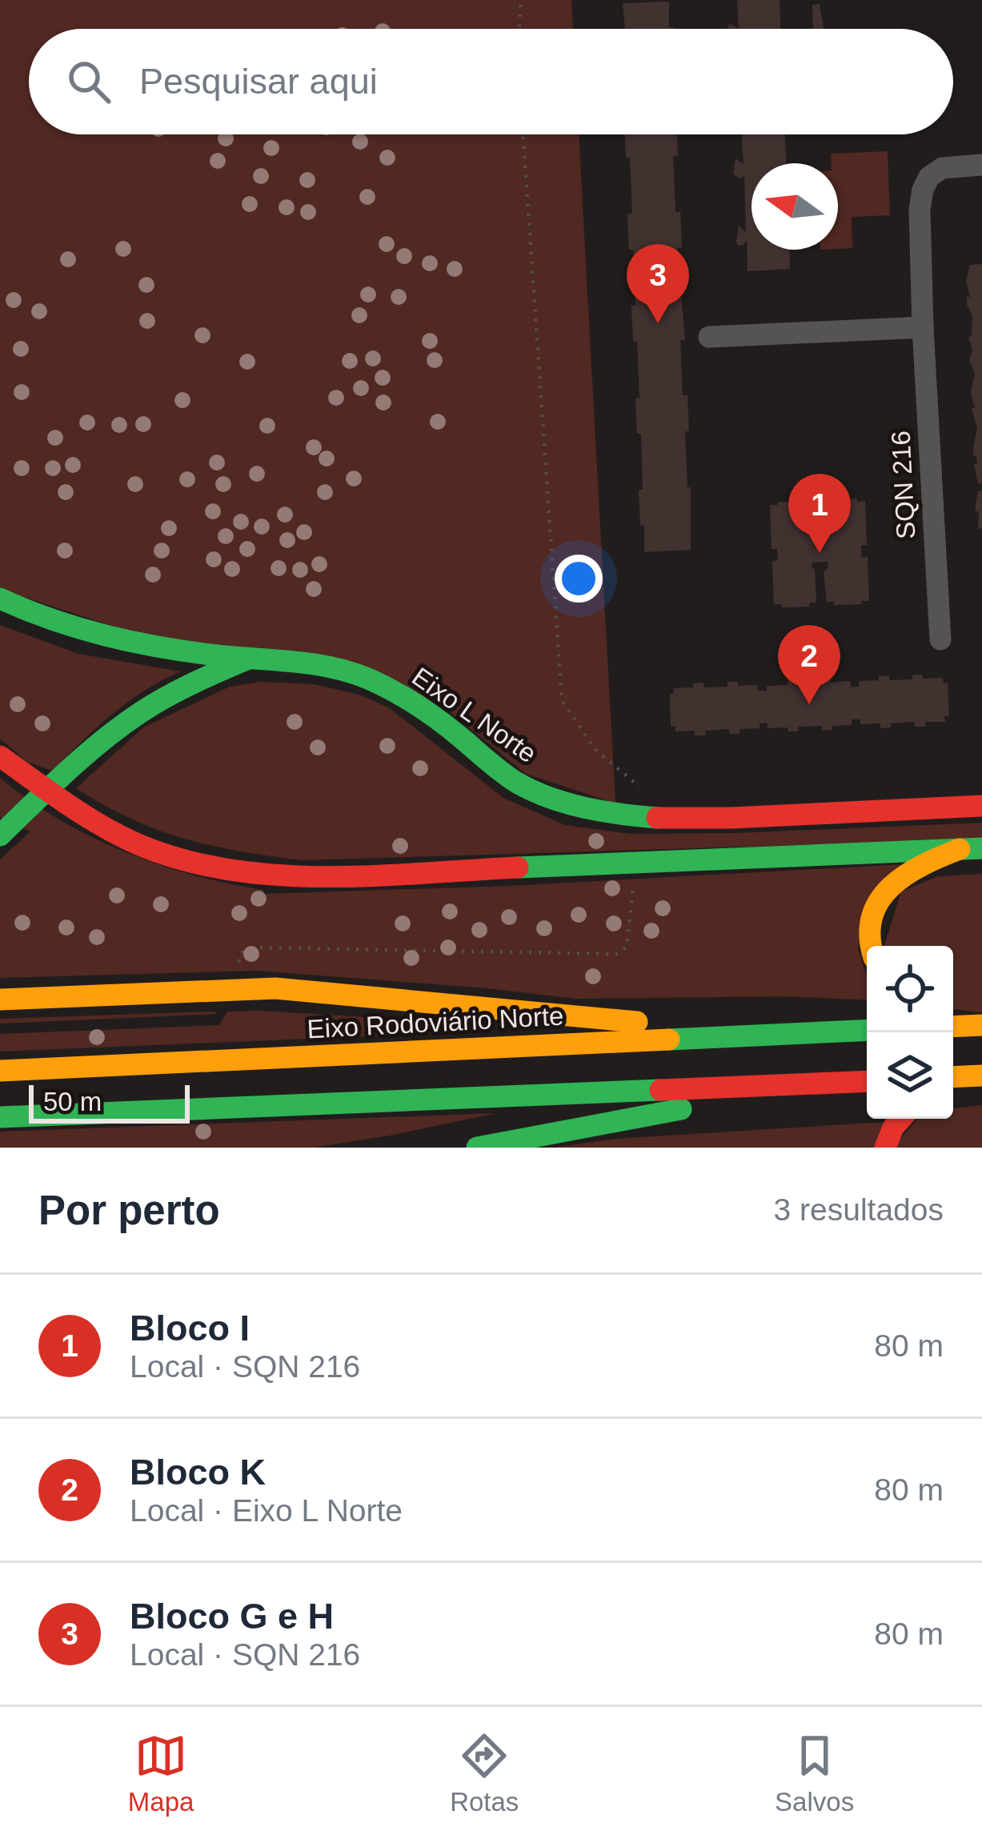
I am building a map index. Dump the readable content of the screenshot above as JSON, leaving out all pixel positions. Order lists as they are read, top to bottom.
{
  "streets": {
    "main road": ["Eixo L Norte", "Eixo Rodoviário Norte"],
    "street": ["SQN 216"]
  },
  "scale_bar": "50 m",
  "north": "left",
  "page": {
    "search": "Pesquisar aqui",
    "pins": ["3", "1", "2"],
    "scale": "50 m",
    "heading": ["Por perto", "3 resultados"],
    "list": [
      {
        "mark": "1",
        "name": "Bloco I",
        "note": "Local · SQN 216",
        "value": "80 m"
      },
      {
        "mark": "2",
        "name": "Bloco K",
        "note": "Local · Eixo L Norte",
        "value": "80 m"
      },
      {
        "mark": "3",
        "name": "Bloco G e H",
        "note": "Local · SQN 216",
        "value": "80 m"
      }
    ],
    "nav": ["Mapa", "Rotas", "Salvos"]
  }
}
